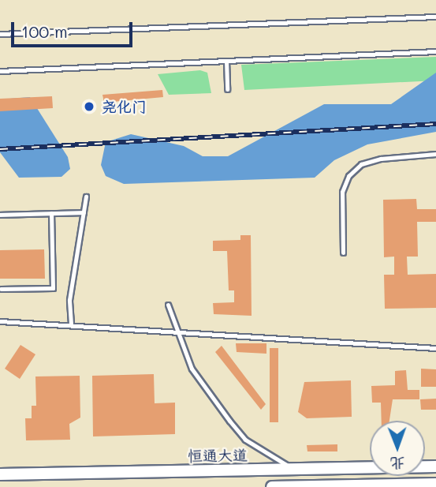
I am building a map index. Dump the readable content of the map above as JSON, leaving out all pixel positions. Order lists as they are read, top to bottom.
{
  "streets": {
    "main road": ["恒通大道"]
  },
  "places": ["尧化门"],
  "scale_bar": "100 m",
  "north": "bottom"
}
